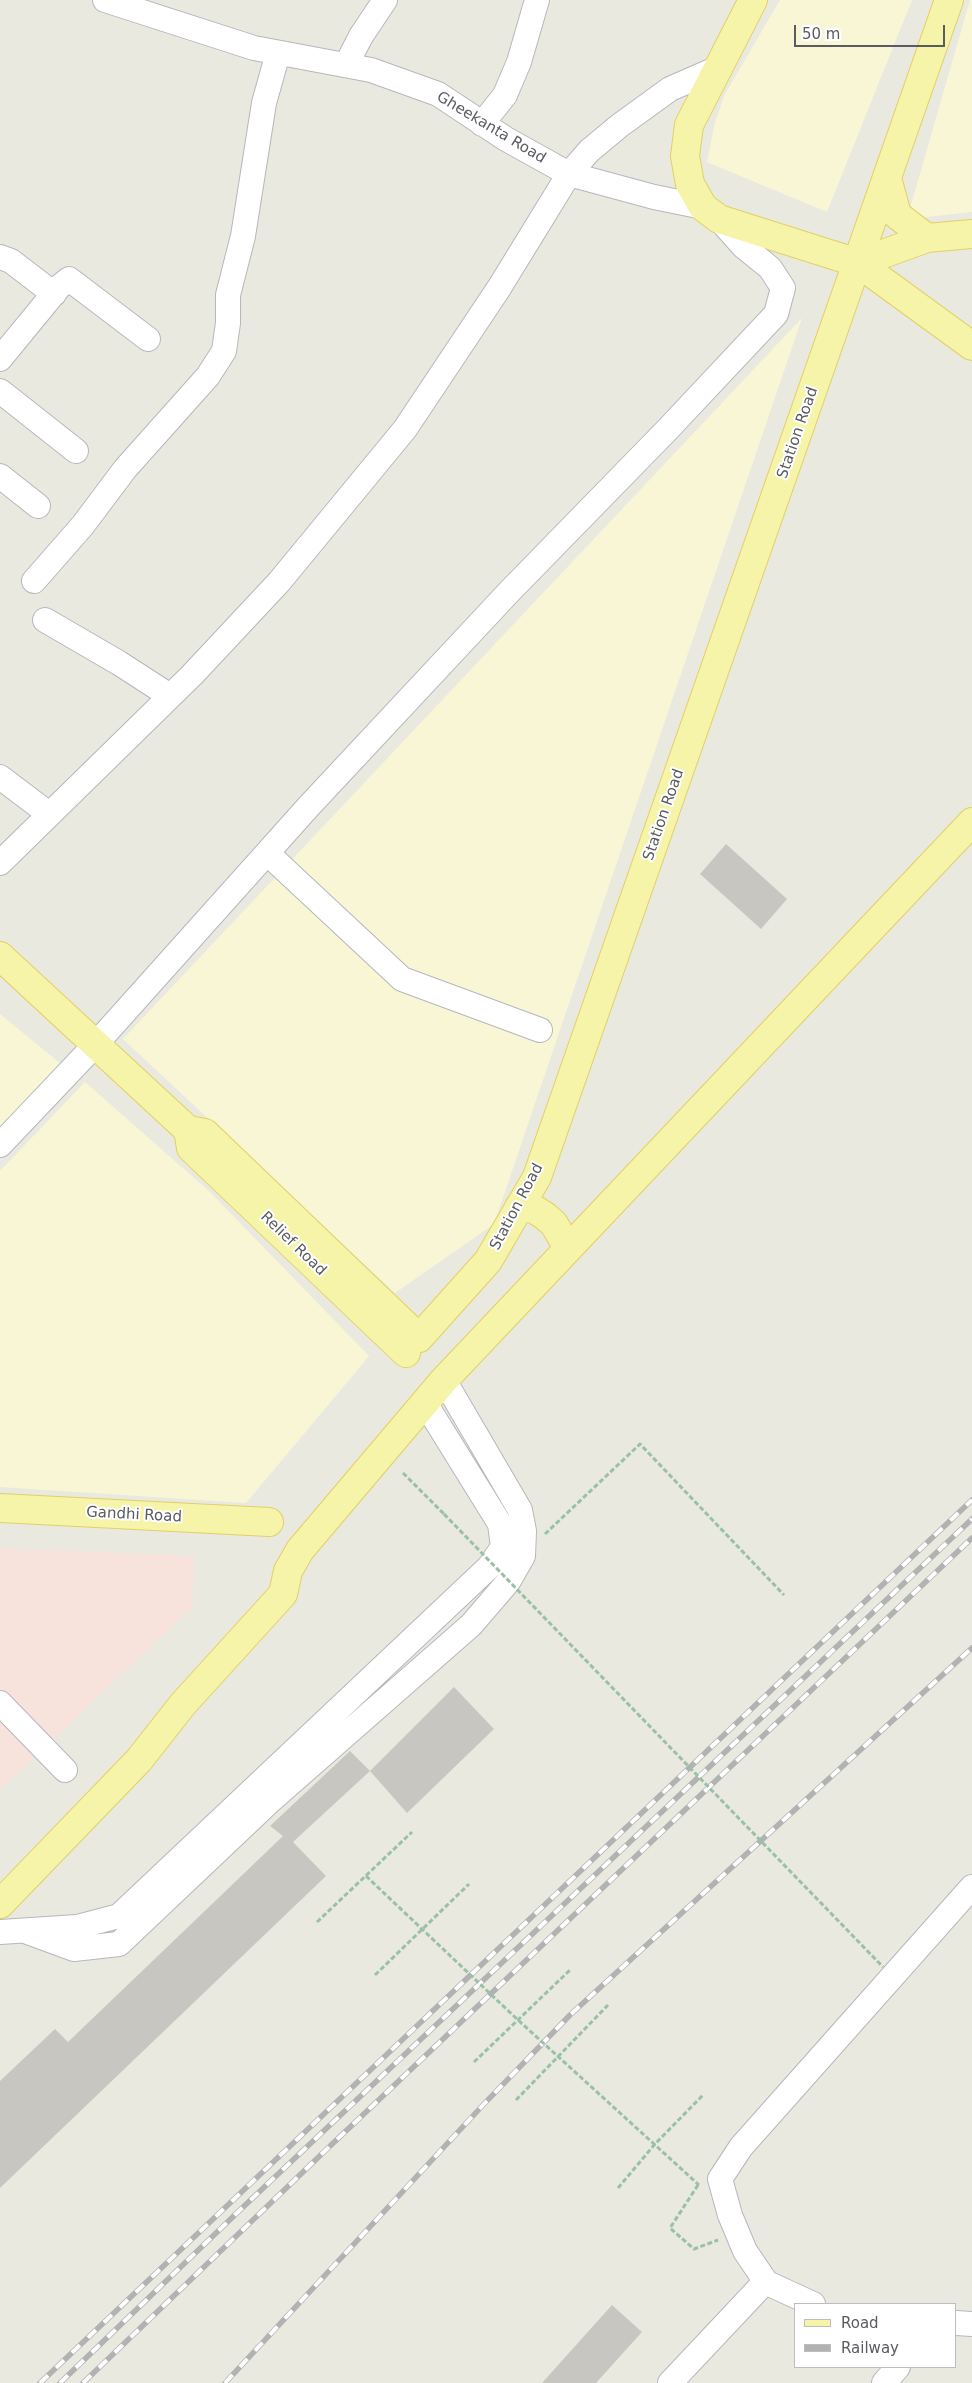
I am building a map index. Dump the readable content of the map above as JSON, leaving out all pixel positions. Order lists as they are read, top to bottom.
{
  "streets": {
    "main road": [
      "Gheekanta Road",
      "Station Road",
      "Relief Road",
      "Gandhi Road"
    ]
  },
  "crossings": [
    ["Gheekanta Road", "Station Road"],
    ["Station Road", "Relief Road"]
  ],
  "legend": ["Road", "Railway"],
  "scale_bar": "50 m"
}
